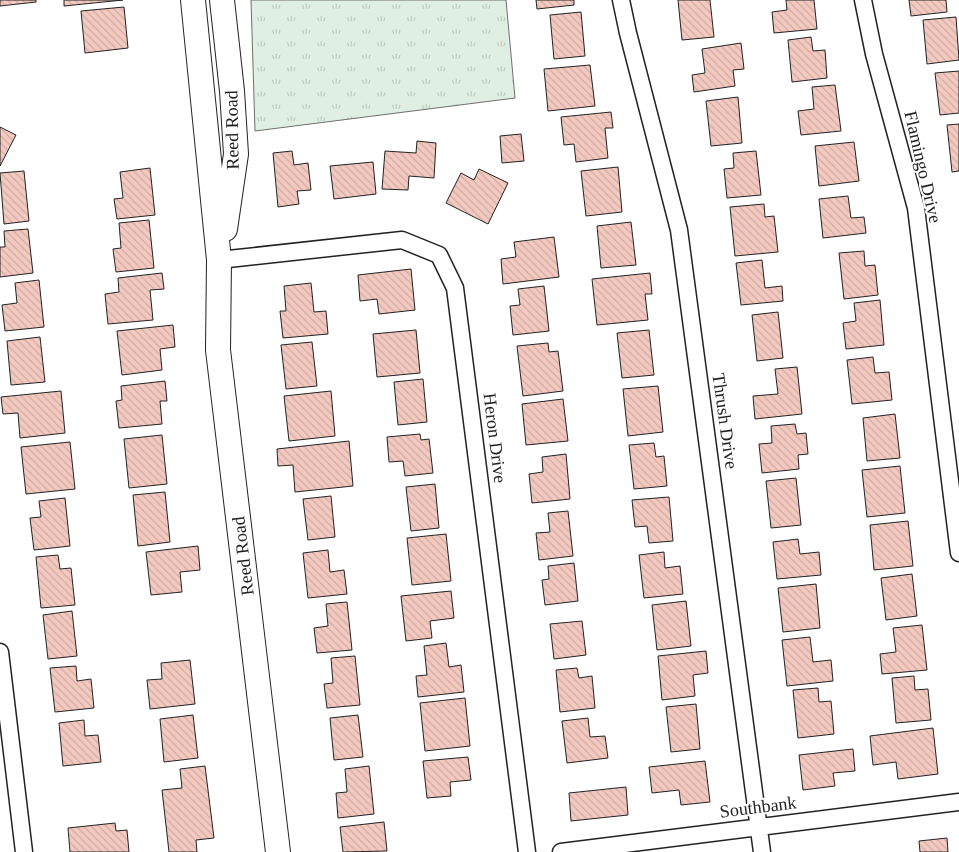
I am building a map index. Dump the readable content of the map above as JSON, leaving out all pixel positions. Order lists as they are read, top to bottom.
{
  "streets": {
    "street": [
      "Reed Road",
      "Flamingo Drive",
      "Thrush Drive",
      "Heron Drive",
      "Southbank"
    ]
  },
  "crossings": [
    ["Reed Road", "Heron Drive"],
    ["Thrush Drive", "Southbank"]
  ]
}
